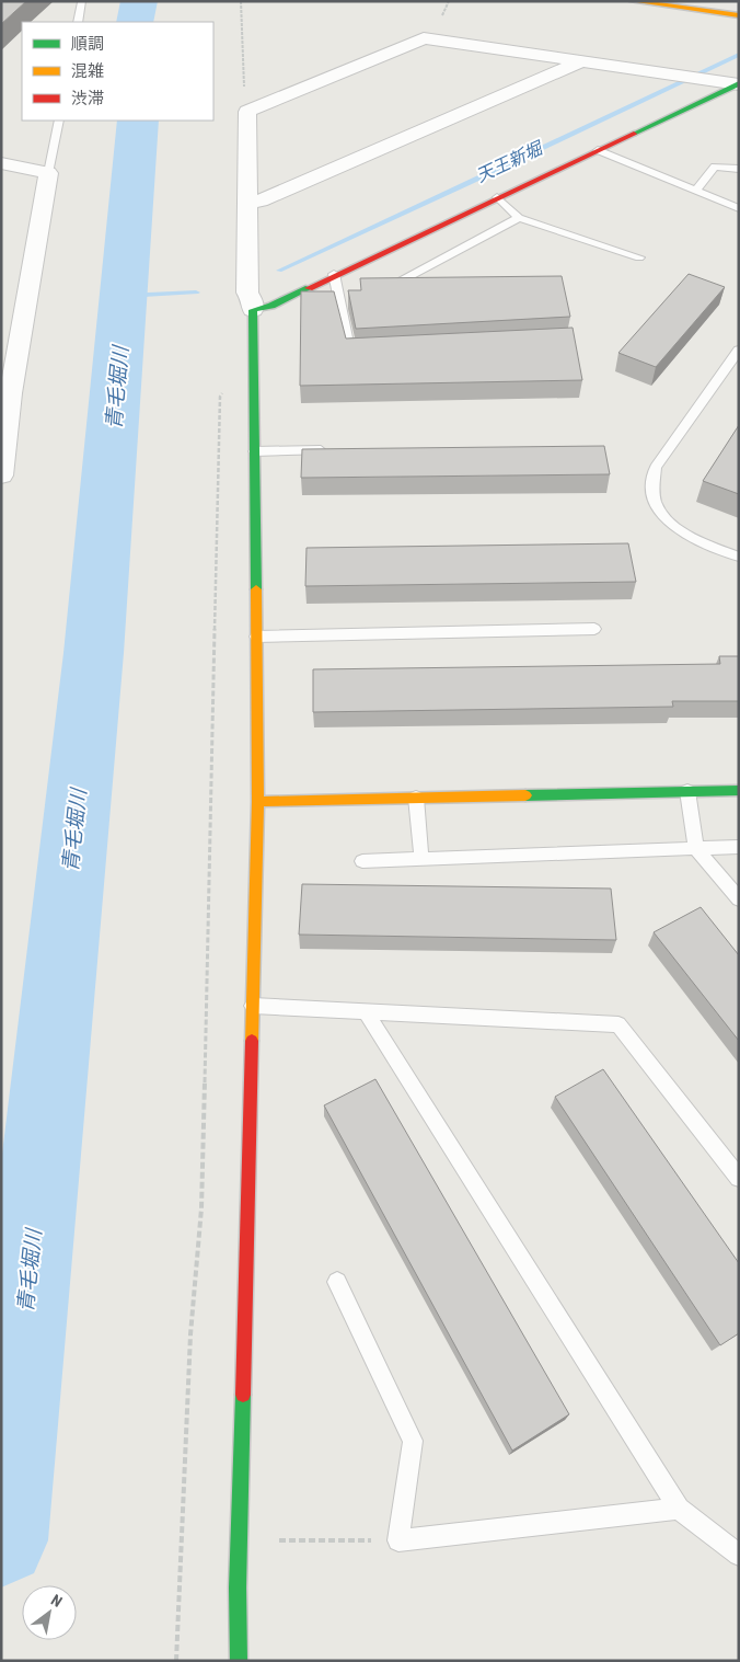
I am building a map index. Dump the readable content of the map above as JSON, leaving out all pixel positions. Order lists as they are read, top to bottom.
{
  "water": ["天王新堀", "青毛堀川"],
  "legend": ["順調", "混雑", "渋滞"],
  "north": "top right"
}
